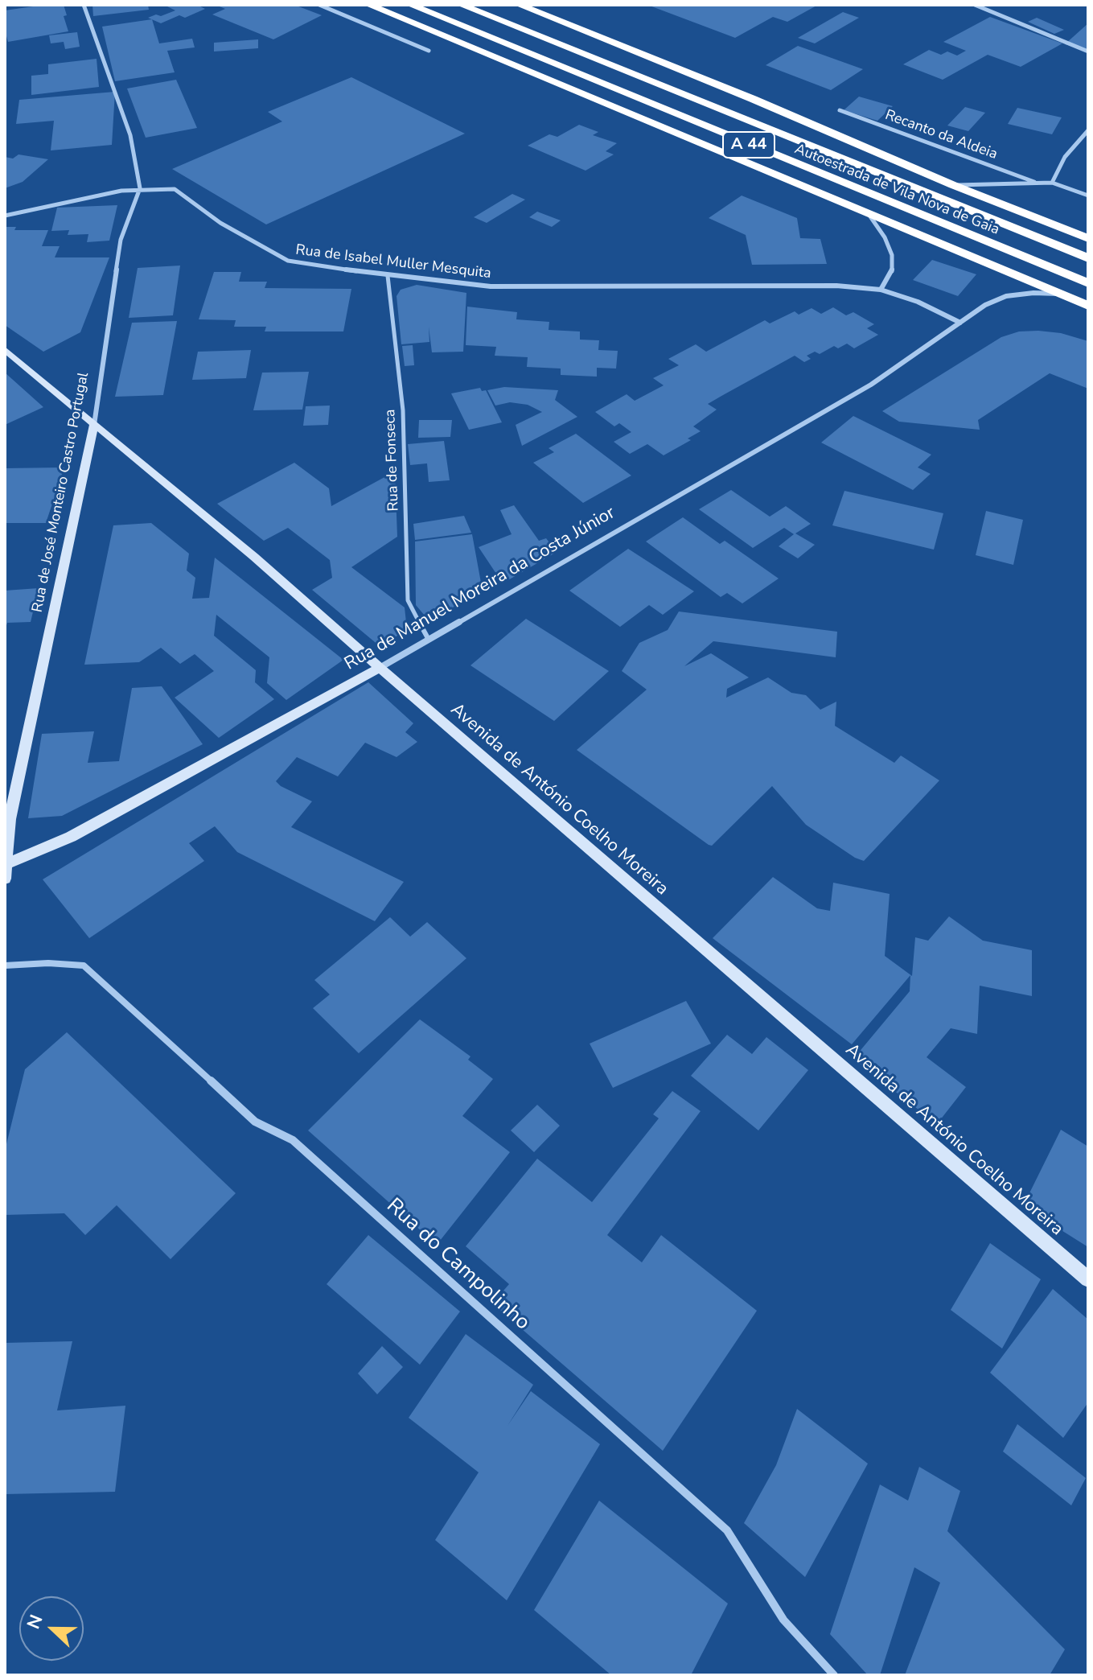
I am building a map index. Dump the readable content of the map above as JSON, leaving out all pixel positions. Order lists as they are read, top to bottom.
{
  "streets": {
    "highway": ["A 44", "Autoestrada de Vila Nova de Gaia"],
    "main road": ["Rua de José Monteiro Castro Portugal", "Rua de Manuel Moreira da Costa Júnior", "Avenida de António Coelho Moreira"],
    "street": ["Recanto da Aldeia", "Rua de Isabel Muller Mesquita", "Rua do Campolinho"],
    "lane": ["Rua de Fonseca"]
  },
  "crossings": [
    ["Rua de Isabel Muller Mesquita", "Rua de Fonseca"],
    ["Rua de Isabel Muller Mesquita", "Rua de José Monteiro Castro Portugal"],
    ["Rua de Fonseca", "Rua de Manuel Moreira da Costa Júnior"],
    ["Rua de José Monteiro Castro Portugal", "Rua de Manuel Moreira da Costa Júnior"],
    ["Rua de José Monteiro Castro Portugal", "Avenida de António Coelho Moreira"],
    ["Rua de Manuel Moreira da Costa Júnior", "Avenida de António Coelho Moreira"]
  ],
  "north": "left"
}
